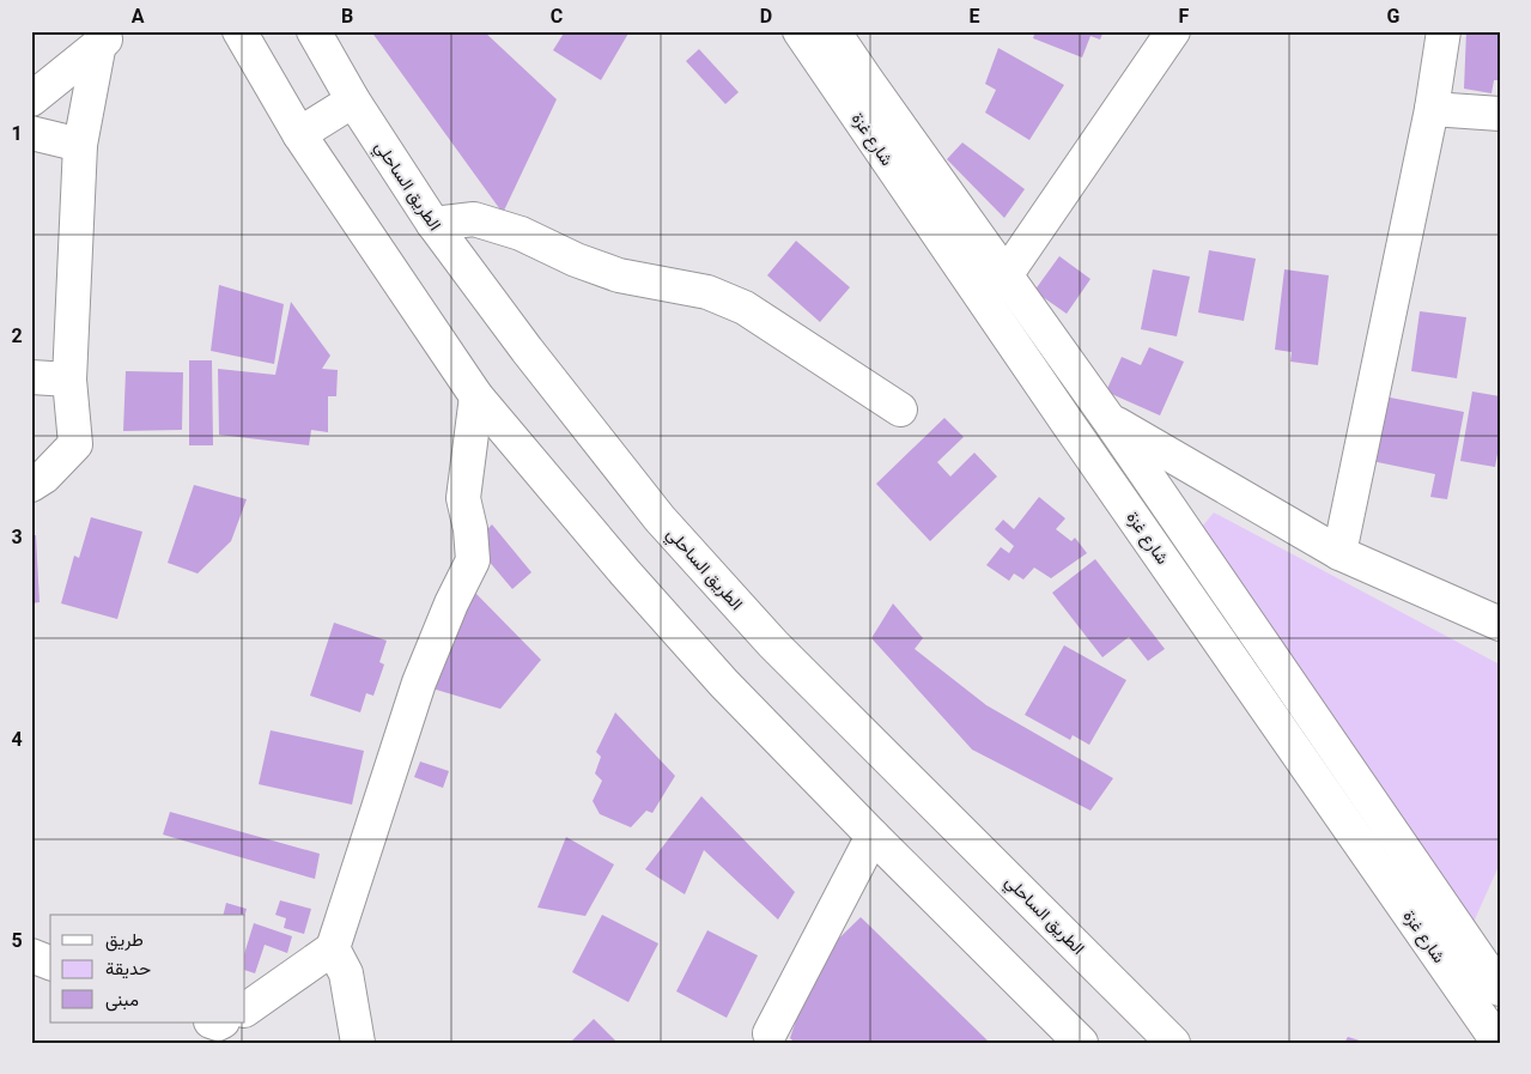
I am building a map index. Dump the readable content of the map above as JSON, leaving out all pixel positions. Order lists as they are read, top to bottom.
{
  "streets": {
    "main road": ["شارع غزة", "الطريق الساحلي"]
  },
  "legend": ["طريق", "حديقة", "مبنى"],
  "grid": {
    "columns": [
      "A",
      "B",
      "C",
      "D",
      "E",
      "F",
      "G"
    ],
    "rows": [
      "1",
      "2",
      "3",
      "4",
      "5"
    ]
  }
}
